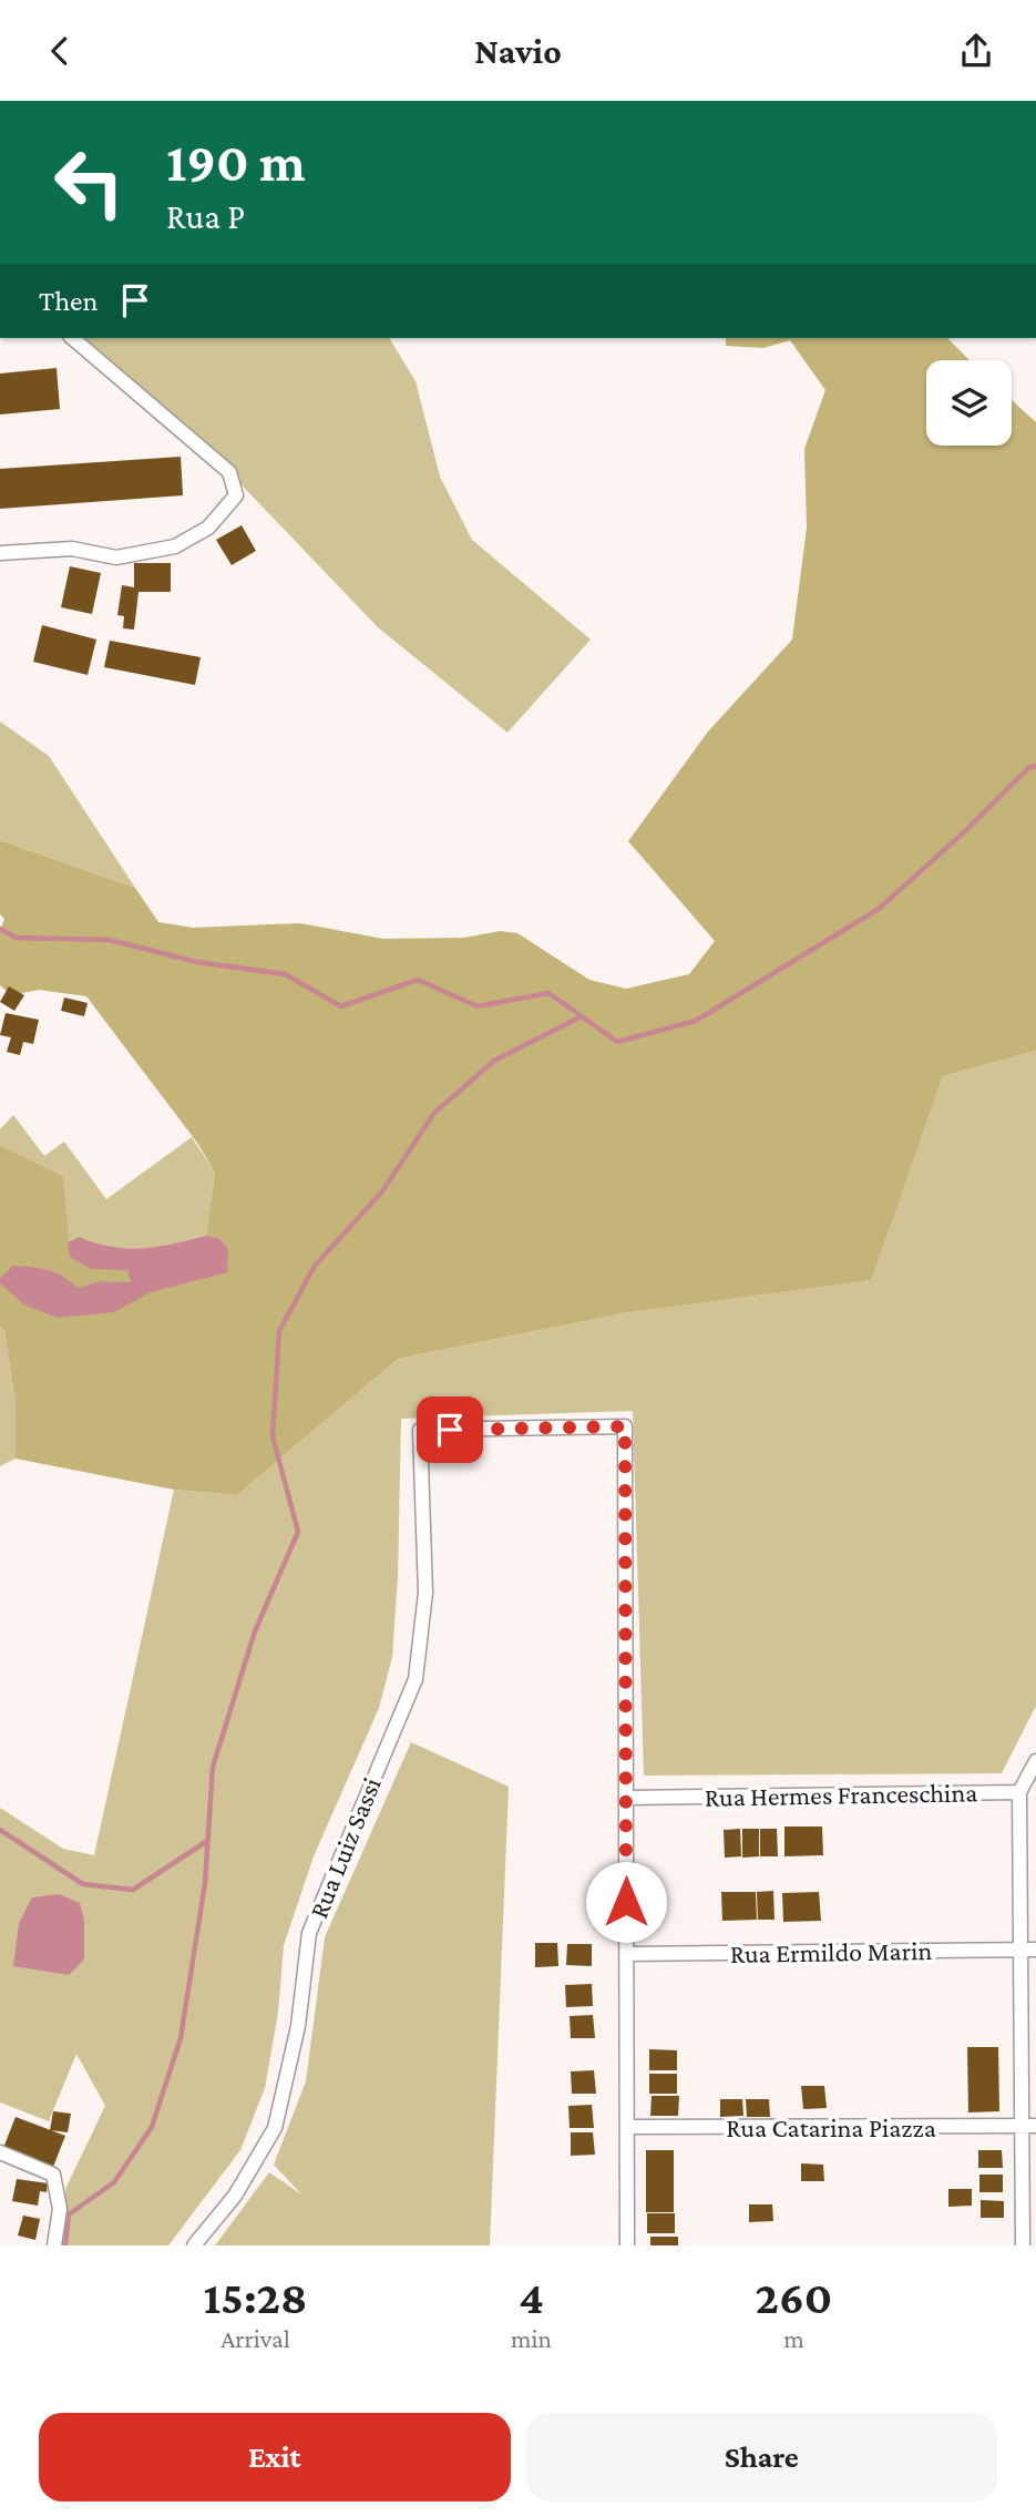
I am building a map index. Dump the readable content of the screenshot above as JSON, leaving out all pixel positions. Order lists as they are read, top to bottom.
{
  "streets": {
    "street": [
      "Rua Hermes Franceschina",
      "Rua Luiz Sassi",
      "Rua Ermildo Marin",
      "Rua Catarina Piazza"
    ]
  },
  "crossings": [
    ["Rua Hermes Franceschina", "Rua Luiz Sassi"]
  ],
  "page": {
    "header": "Navio",
    "turn": ["190 m", "Rua P"],
    "then": "Then",
    "eta": [
      "15:28",
      "Arrival",
      "4",
      "min",
      "260",
      "m"
    ],
    "buttons": ["Exit", "Share"]
  }
}
